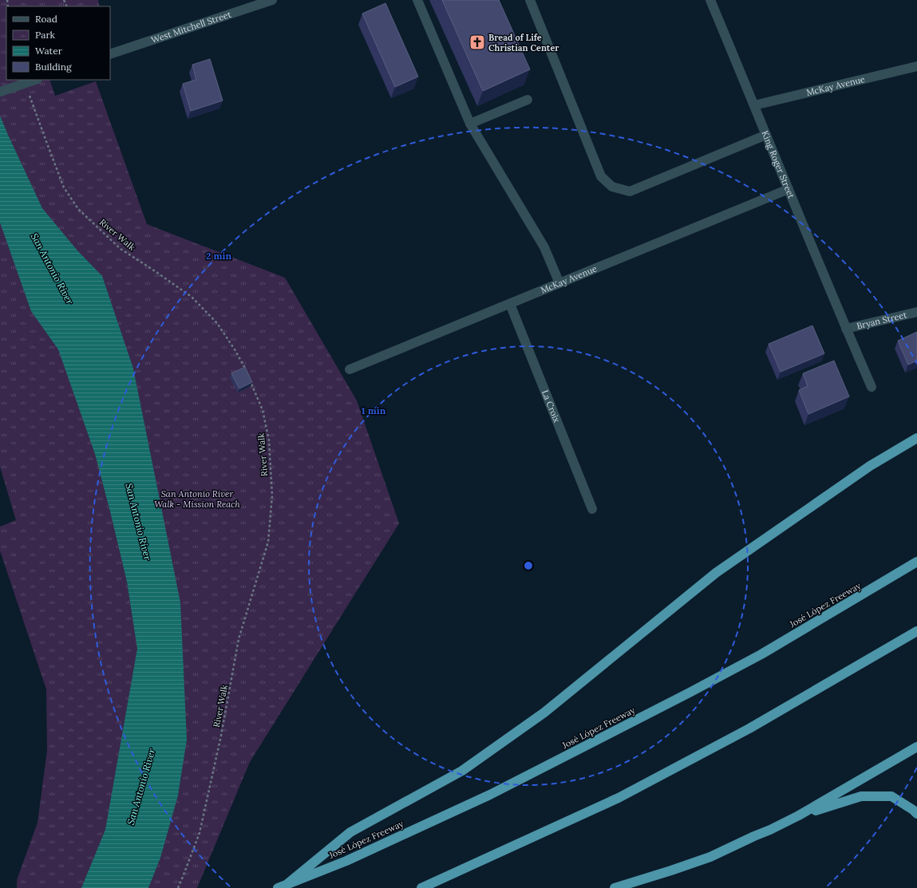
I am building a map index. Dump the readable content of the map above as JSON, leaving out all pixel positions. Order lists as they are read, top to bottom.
{
  "streets": {
    "highway": ["José López Freeway"],
    "street": [
      "West Mitchell Street",
      "McKay Avenue",
      "King Roger Street",
      "Bryan Street",
      "La Croix"
    ],
    "path": ["River Walk"]
  },
  "crossings": [
    ["McKay Avenue", "King Roger Street"],
    ["McKay Avenue", "La Croix"],
    ["King Roger Street", "Bryan Street"]
  ],
  "water": ["San Antonio River"],
  "parks": ["San Antonio River Walk - Mission Reach"],
  "places": {
    "church": ["Bread of Life Christian Center"]
  },
  "legend": [
    "Road",
    "Park",
    "Water",
    "Building"
  ],
  "rings": ["2 min", "1 min"]
}
